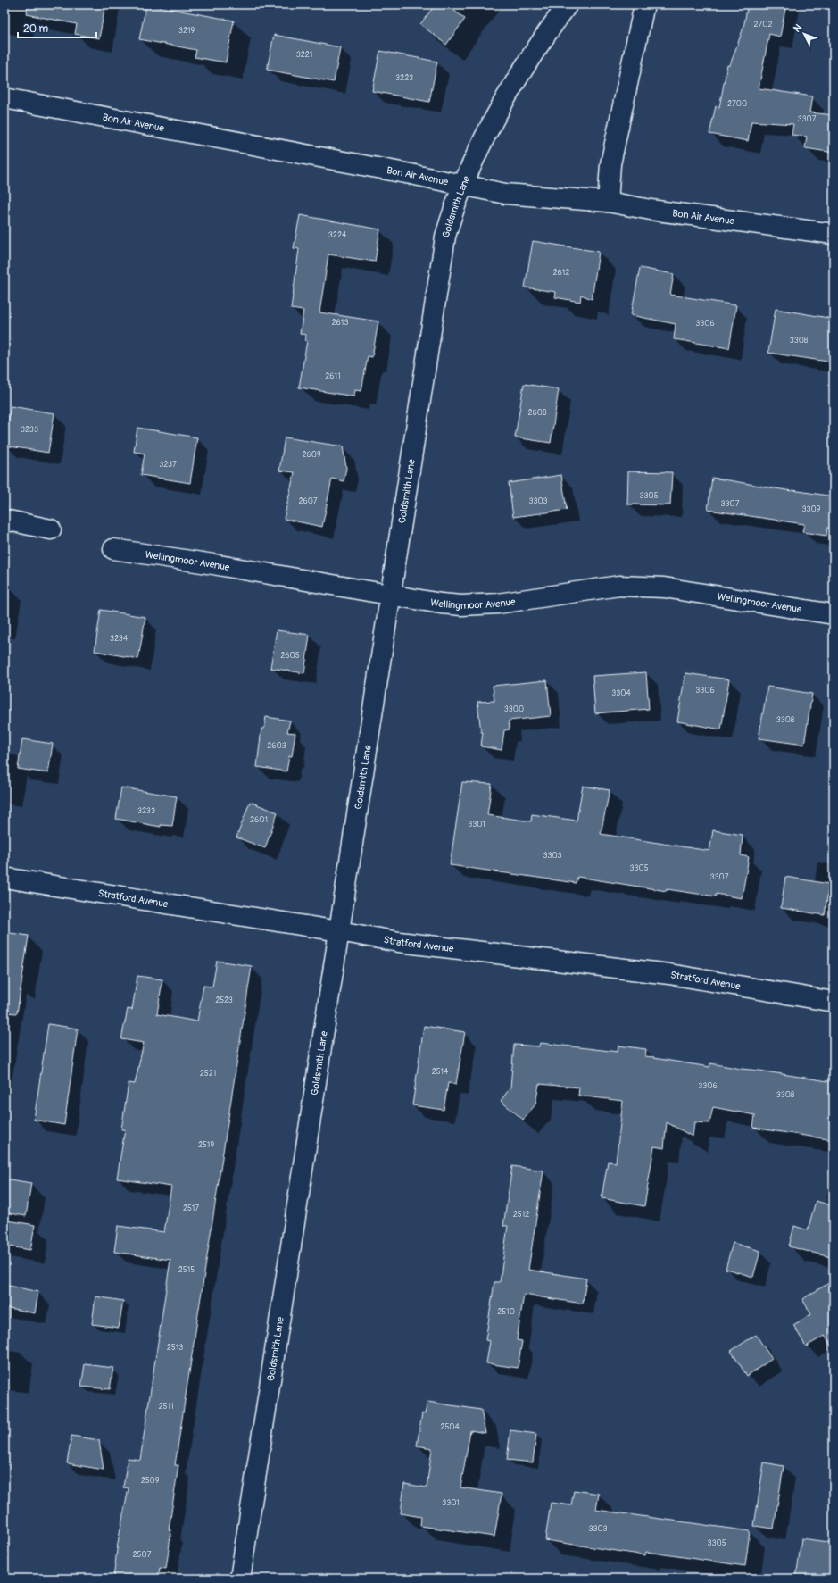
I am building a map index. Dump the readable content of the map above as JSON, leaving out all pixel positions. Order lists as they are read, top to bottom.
{
  "streets": {
    "street": [
      "Bon Air Avenue",
      "Goldsmith Lane",
      "Wellingmoor Avenue",
      "Stratford Avenue"
    ]
  },
  "crossings": [
    ["Bon Air Avenue", "Goldsmith Lane"],
    ["Goldsmith Lane", "Wellingmoor Avenue"],
    ["Goldsmith Lane", "Stratford Avenue"]
  ],
  "house_numbers": [
    "2702",
    "3219",
    "3221",
    "3223",
    "2700",
    "3307",
    "3224",
    "2612",
    "2613",
    "3306",
    "3308",
    "2611",
    "2608",
    "3233",
    "2609",
    "3237",
    "3305",
    "2607",
    "3303",
    "3307",
    "3309",
    "3234",
    "2605",
    "3306",
    "3304",
    "3300",
    "3308",
    "2603",
    "3233",
    "2601",
    "3301",
    "3303",
    "3305",
    "3307",
    "2523",
    "2514",
    "2521",
    "3306",
    "3308",
    "2519",
    "2517",
    "2512",
    "2515",
    "2510",
    "2513",
    "2511",
    "2504",
    "2509",
    "3301",
    "3303",
    "3305",
    "2507"
  ],
  "scale_bar": "20 m",
  "north": "top left"
}
